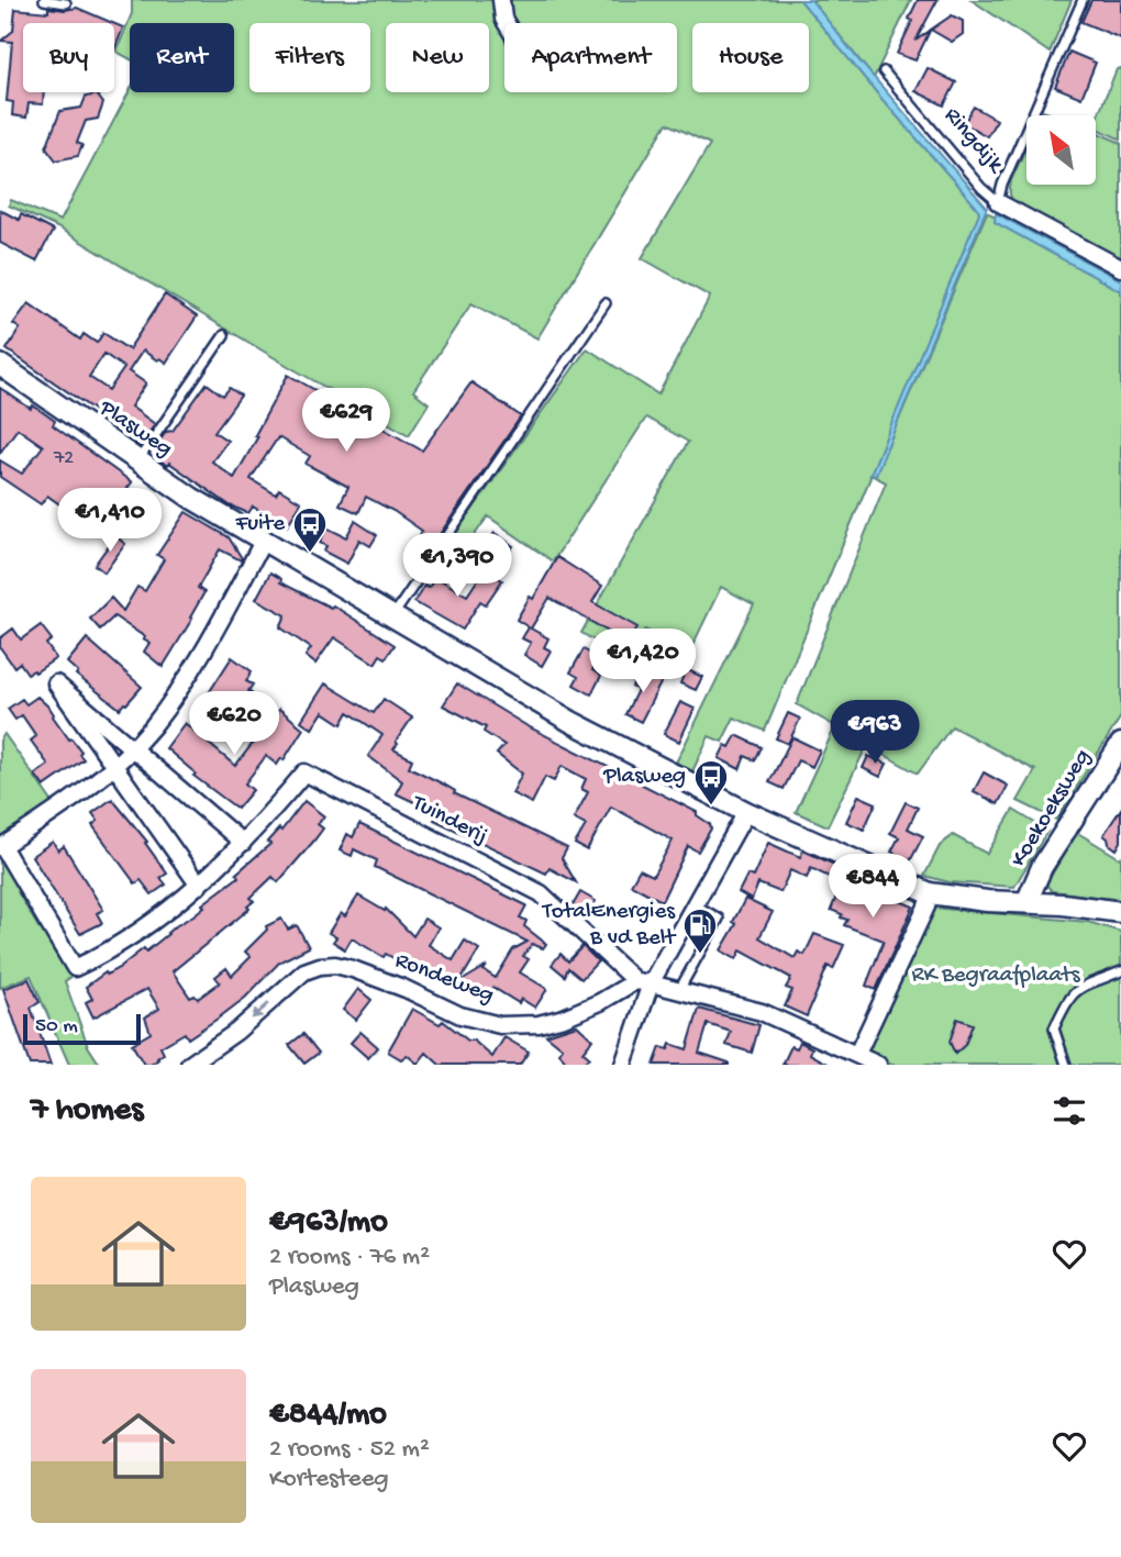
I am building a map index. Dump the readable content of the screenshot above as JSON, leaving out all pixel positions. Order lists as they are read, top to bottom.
{
  "streets": {
    "street": [
      "Ringdijk",
      "Plasweg",
      "Koekoeksweg",
      "Tuinderij",
      "Rondeweg"
    ]
  },
  "crossings": [
    ["Plasweg", "Koekoeksweg"],
    ["Plasweg", "Tuinderij"],
    ["Tuinderij", "Rondeweg"]
  ],
  "one_way": ["Rondeweg"],
  "parks": ["RK Begraafplaats"],
  "places": {
    "bus stop": ["Fuite", "Plasweg"],
    "fuel station": ["TotalEnergies B vd Belt"]
  },
  "house_numbers": ["72"],
  "scale_bar": "50 m",
  "north": "top left",
  "page": {
    "chip": [
      "Buy",
      "Rent",
      "Filters",
      "New",
      "Apartment",
      "House"
    ],
    "price": [
      "€629",
      "€1,410",
      "€1,390",
      "€1,420",
      "€620",
      "€963",
      "€844"
    ],
    "scale": "50 m",
    "heading": "7 homes",
    "list": [
      {
        "name": "€963/mo",
        "note": "2 rooms · 76 m² · Plasweg"
      },
      {
        "name": "€844/mo",
        "note": "2 rooms · 52 m² · Kortesteeg"
      }
    ]
  }
}
